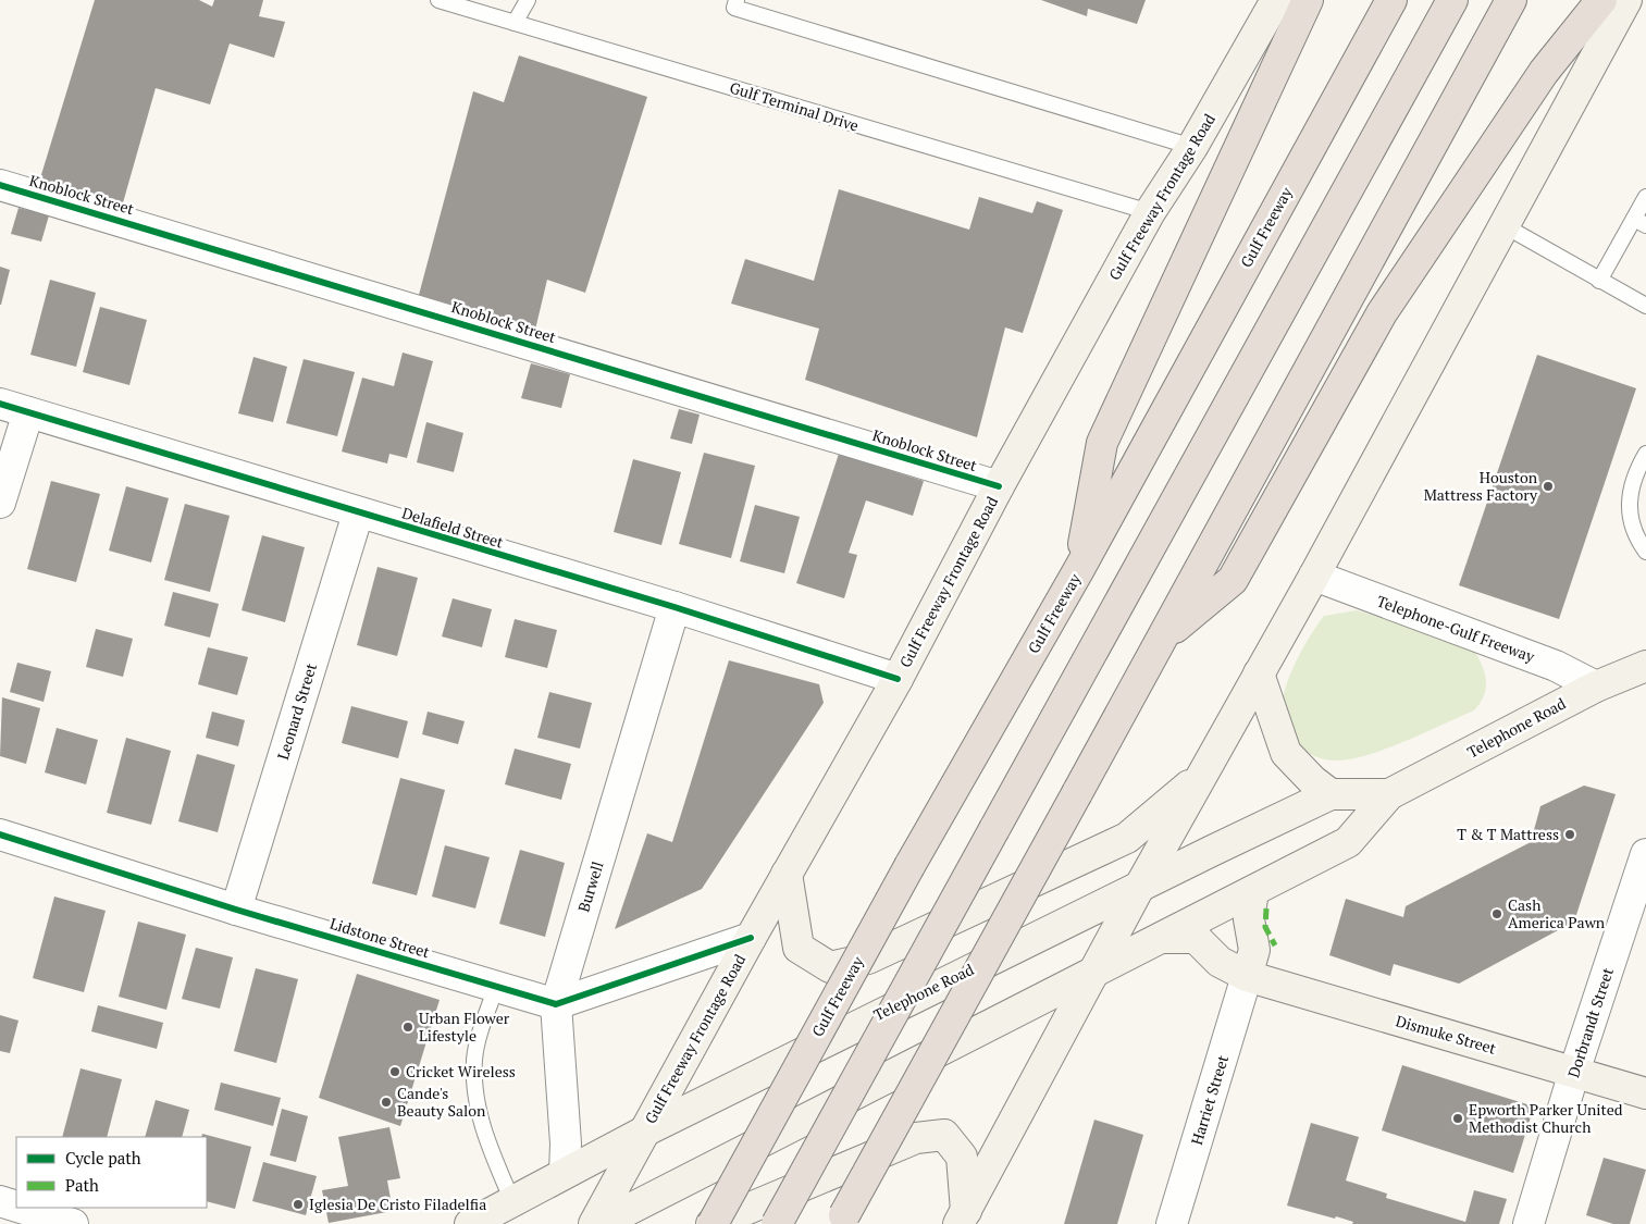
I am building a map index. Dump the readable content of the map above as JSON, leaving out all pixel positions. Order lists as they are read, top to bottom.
{
  "streets": {
    "highway": ["Gulf Freeway"],
    "main road": ["Gulf Freeway Frontage Road", "Telephone Road", "Dismuke Street"],
    "street": [
      "Knoblock Street",
      "Delafield Street",
      "Telephone-Gulf Freeway",
      "Leonard Street",
      "Burwell",
      "Lidstone Street",
      "Dorbrandt Street",
      "Harriet Street"
    ],
    "lane": ["Gulf Terminal Drive"]
  },
  "crossings": [
    ["Gulf Terminal Drive", "Gulf Freeway Frontage Road"],
    ["Knoblock Street", "Gulf Freeway Frontage Road"],
    ["Gulf Freeway Frontage Road", "Delafield Street"],
    ["Gulf Freeway Frontage Road", "Telephone Road"],
    ["Delafield Street", "Leonard Street"],
    ["Delafield Street", "Burwell"],
    ["Telephone-Gulf Freeway", "Telephone Road"],
    ["Leonard Street", "Lidstone Street"],
    ["Telephone Road", "Burwell"],
    ["Telephone Road", "Dismuke Street"],
    ["Burwell", "Lidstone Street"],
    ["Dorbrandt Street", "Dismuke Street"],
    ["Dismuke Street", "Harriet Street"]
  ],
  "places": [
    "Houston Mattress Factory",
    "T & T Mattress",
    "Cash America Pawn",
    "Urban Flower Lifestyle",
    "Cricket Wireless",
    "Cande's Beauty Salon",
    "Epworth Parker United Methodist Church",
    "Iglesia De Cristo Filadelfia"
  ],
  "legend": ["Cycle path", "Path"]
}
